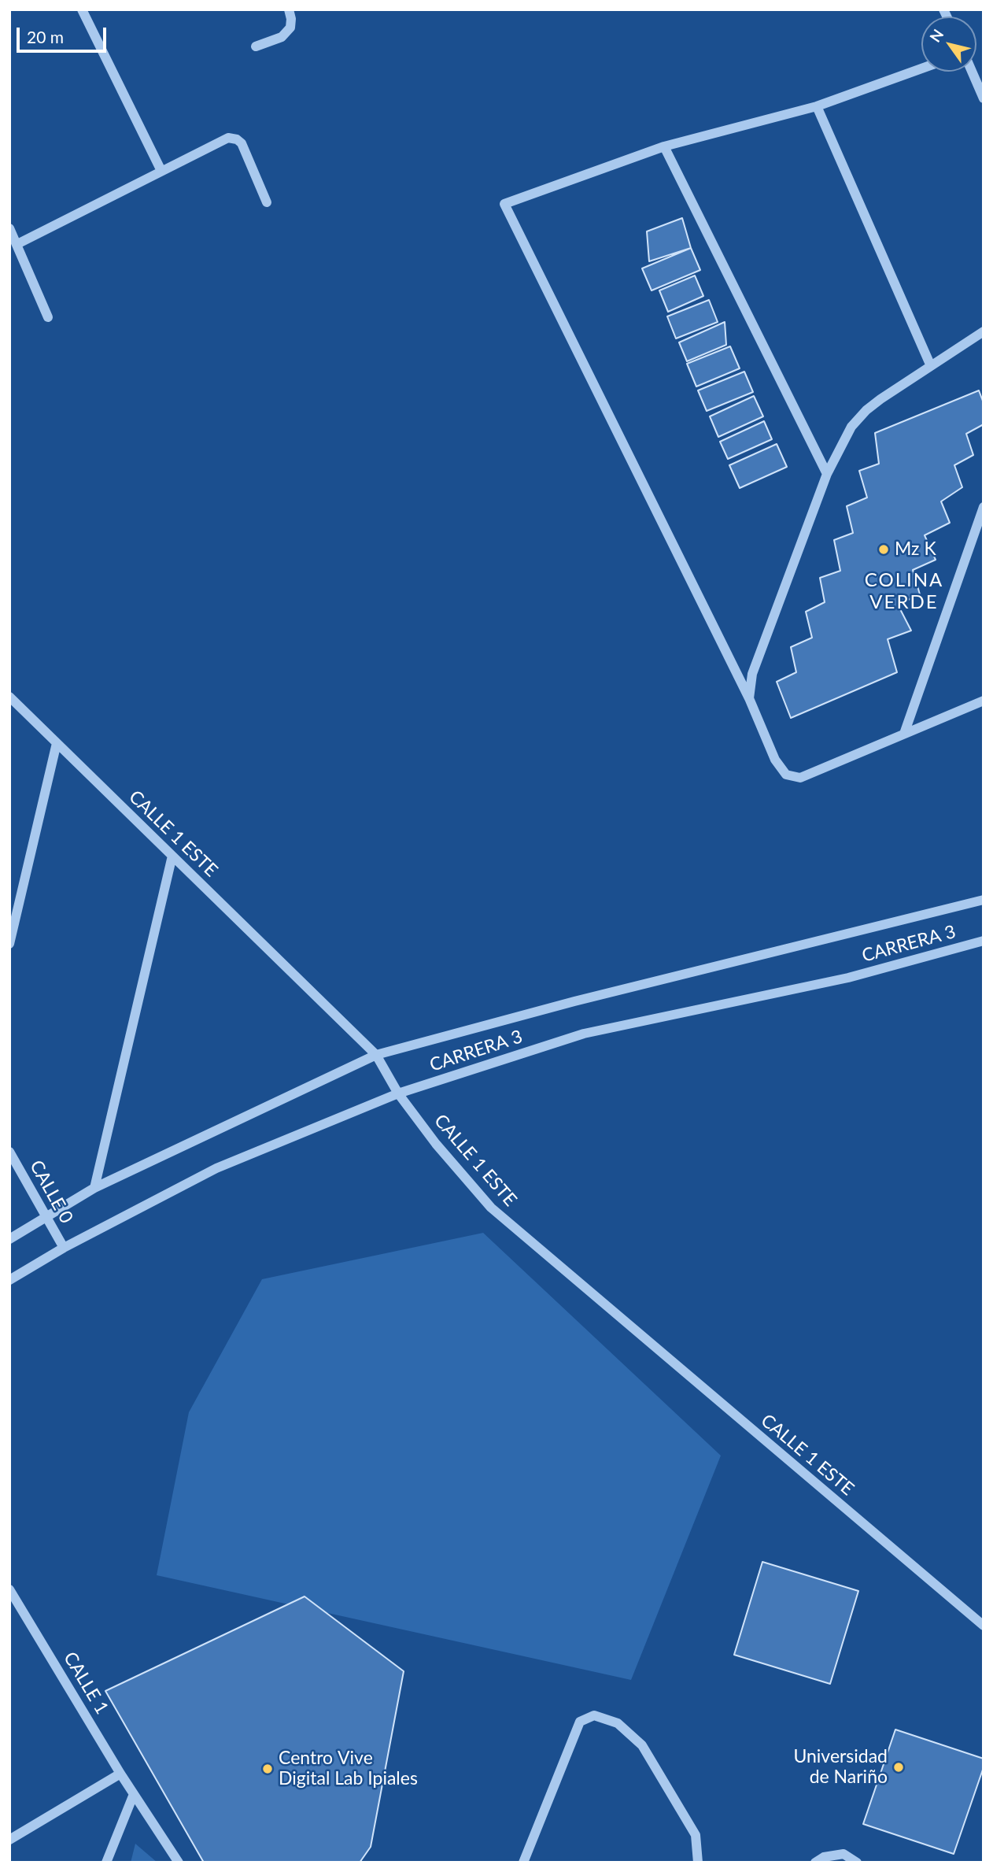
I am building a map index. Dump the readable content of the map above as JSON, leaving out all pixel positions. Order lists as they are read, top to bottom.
{
  "streets": {
    "street": [
      "CALLE 1 ESTE",
      "CARRERA 3",
      "CALLE 0",
      "CALLE 1"
    ]
  },
  "crossings": [
    ["CALLE 1 ESTE", "CARRERA 3"],
    ["CARRERA 3", "CALLE 0"]
  ],
  "districts": ["COLINA VERDE"],
  "places": ["Mz K", "Universidad de Nariño", "Centro Vive Digital Lab Ipiales"],
  "scale_bar": "20 m",
  "north": "top left"
}
